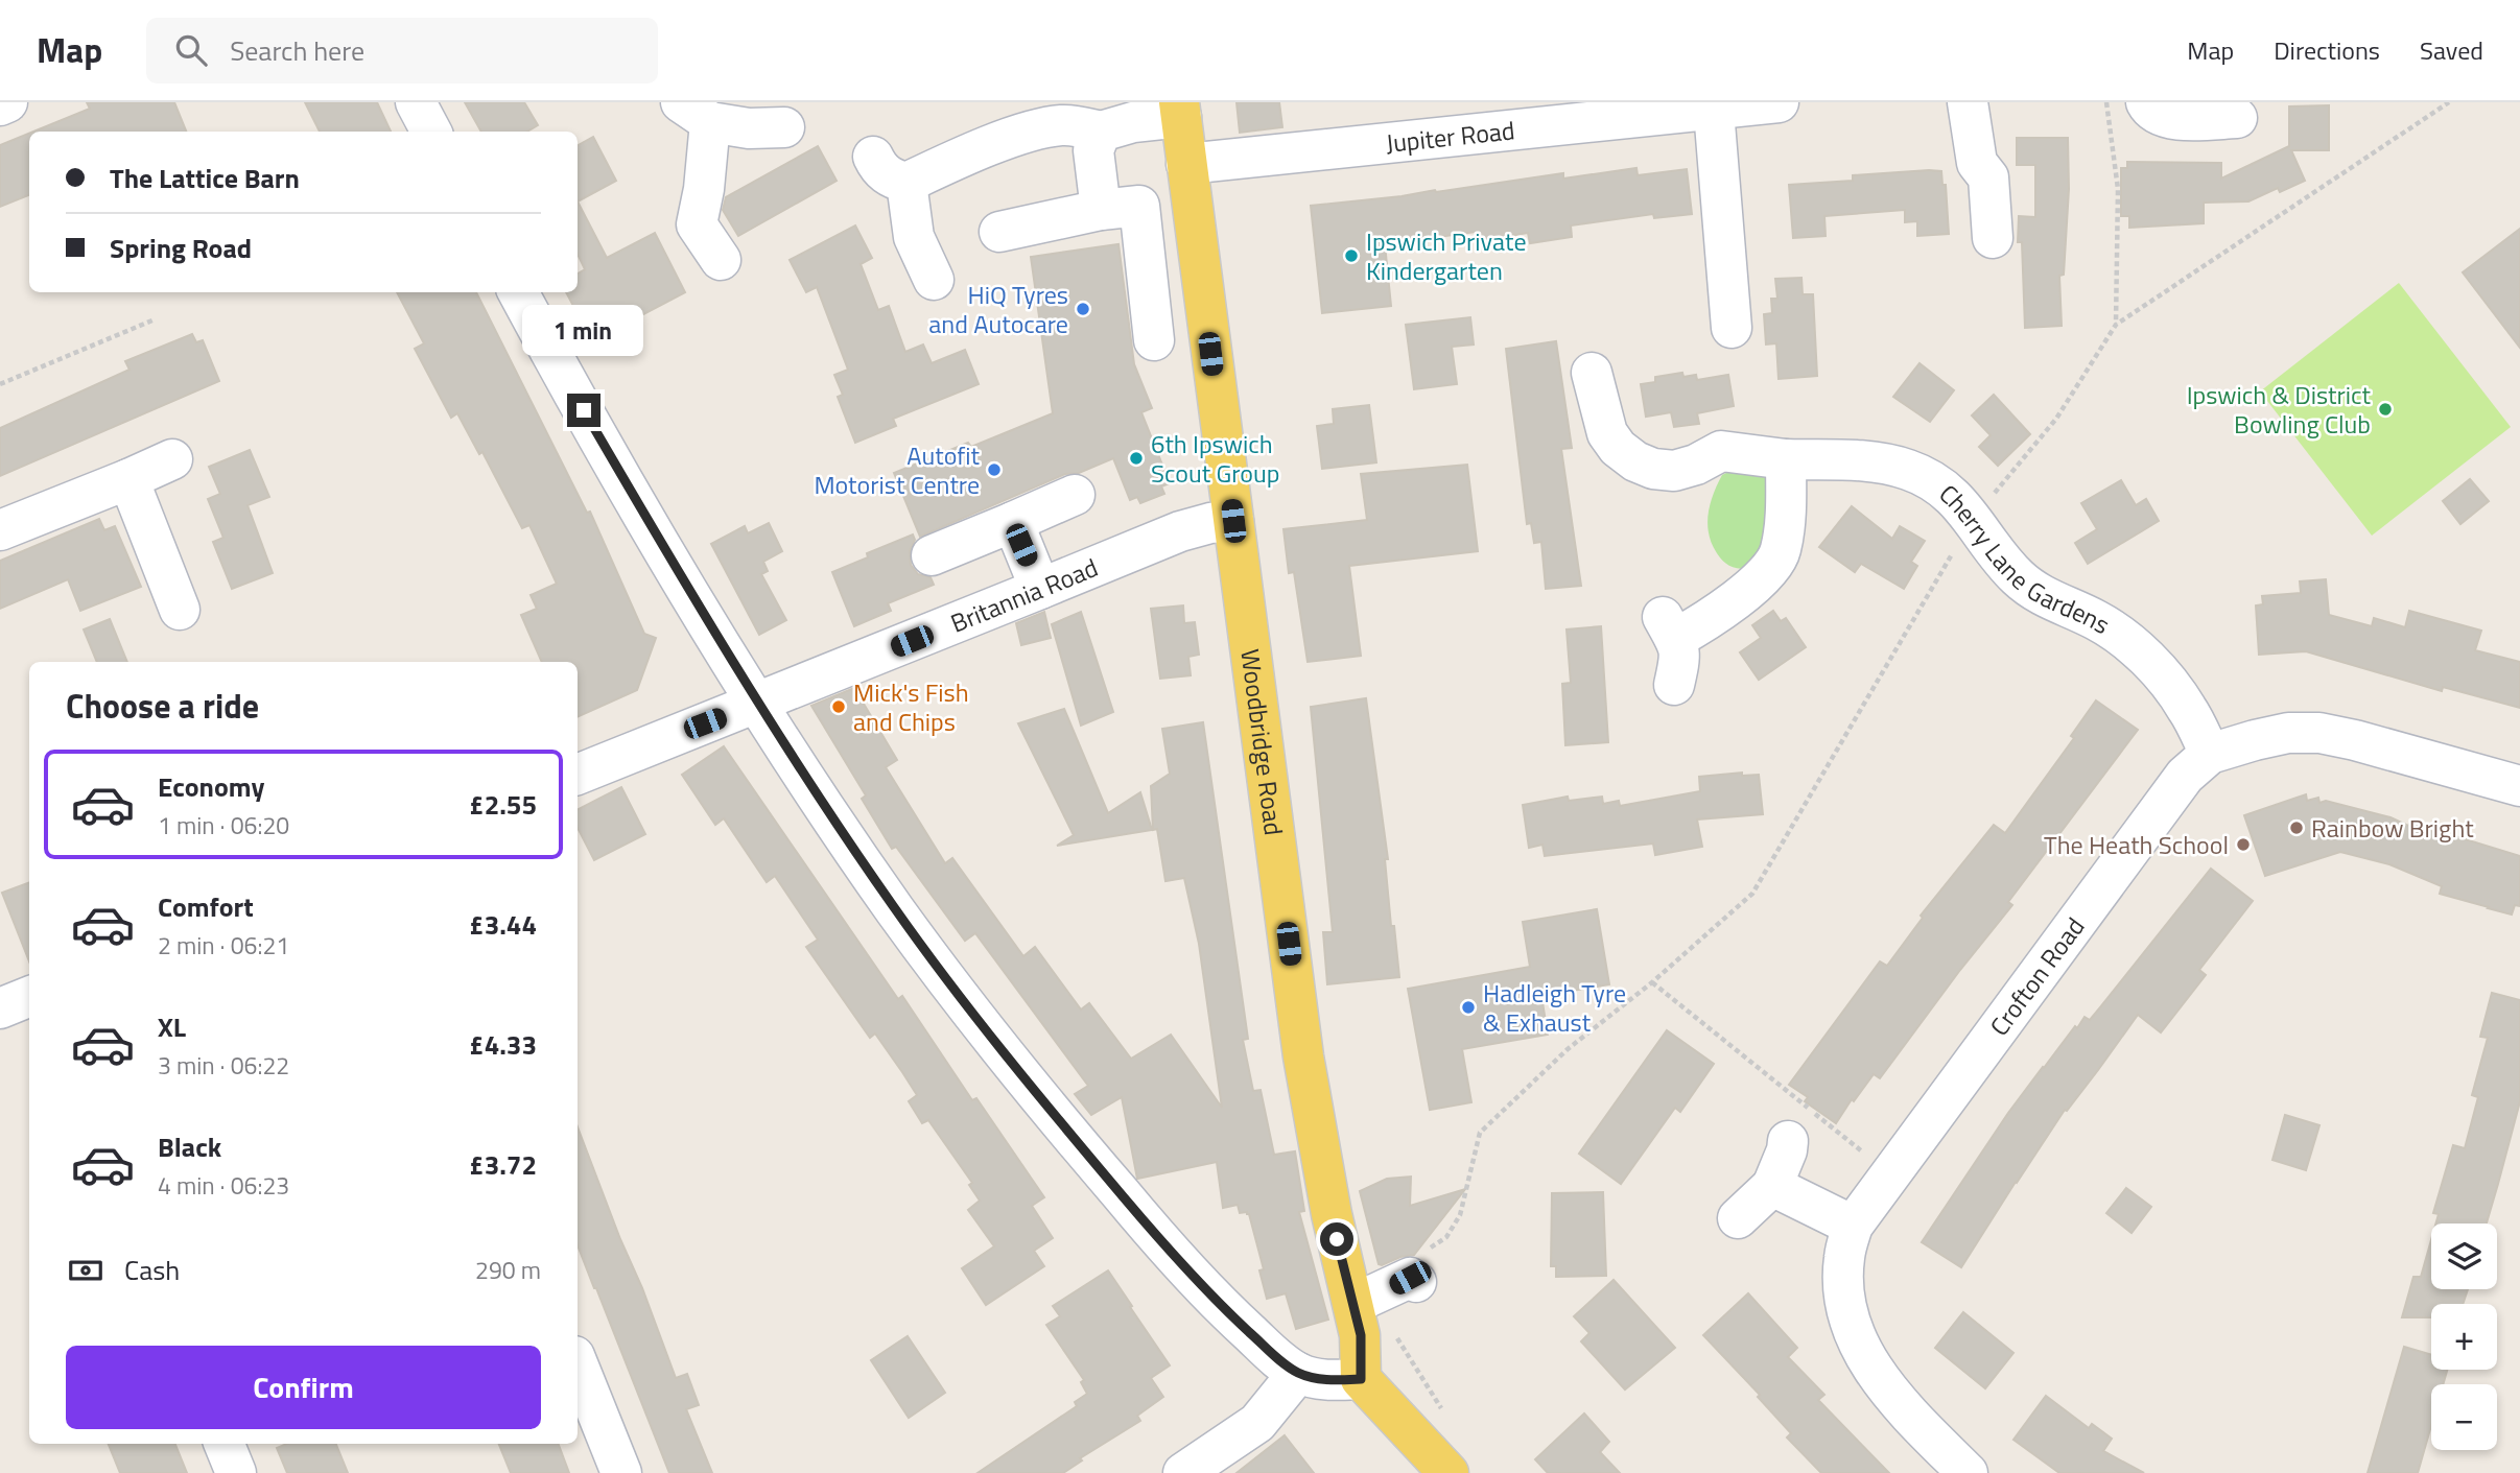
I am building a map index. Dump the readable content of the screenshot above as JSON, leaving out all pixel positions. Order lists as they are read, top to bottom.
{
  "streets": {
    "main road": ["Woodbridge Road"],
    "street": [
      "Jupiter Road",
      "Cherry Lane Gardens",
      "Britannia Road",
      "Crofton Road"
    ]
  },
  "crossings": [
    ["Jupiter Road", "Woodbridge Road"],
    ["Cherry Lane Gardens", "Crofton Road"],
    ["Britannia Road", "Woodbridge Road"]
  ],
  "places": [
    "Ipswich Private Kindergarten",
    "HiQ Tyres and Autocare",
    "Ipswich & District Bowling Club",
    "6th Ipswich Scout Group",
    "Autofit Motorist Centre",
    "Mick's Fish and Chips",
    "Rainbow Bright",
    "The Heath School",
    "Hadleigh Tyre & Exhaust"
  ],
  "page": {
    "header": "Map",
    "search": "Search here",
    "nav": ["Map", "Directions", "Saved"],
    "banner": ["The Lattice Barn", "Spring Road"],
    "bubble": "1 min",
    "heading": "Choose a ride",
    "list": [
      {
        "name": "Economy",
        "note": "1 min · 06:20",
        "value": "£2.55"
      },
      {
        "name": "Comfort",
        "note": "2 min · 06:21",
        "value": "£3.44"
      },
      {
        "name": "XL",
        "note": "3 min · 06:22",
        "value": "£4.33"
      },
      {
        "name": "Black",
        "note": "4 min · 06:23",
        "value": "£3.72"
      }
    ],
    "map_buttons": ["+", "−"],
    "pay": ["Cash", "290 m"],
    "buttons": "Confirm"
  }
}
